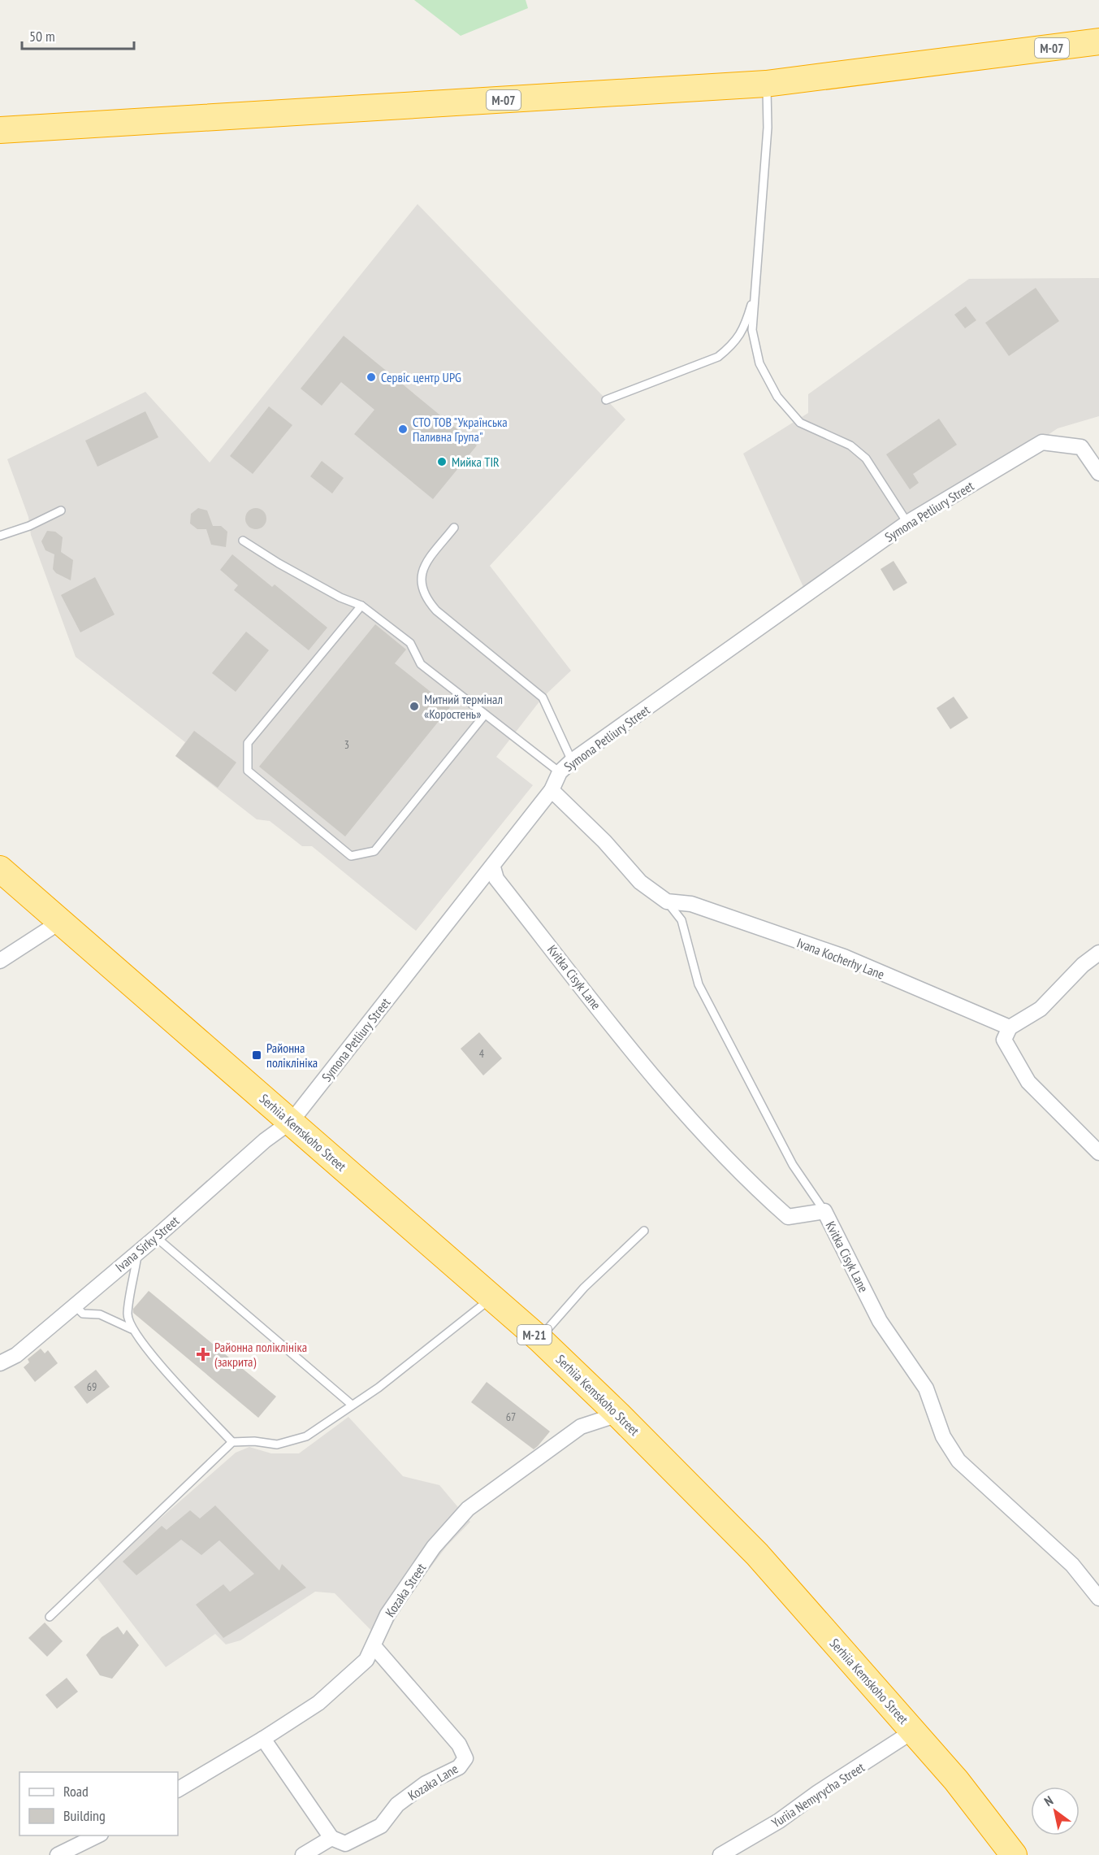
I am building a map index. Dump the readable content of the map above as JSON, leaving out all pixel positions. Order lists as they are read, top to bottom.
{
  "streets": {
    "highway": ["М-07", "Serhiia Kemskoho Street", "М-21"],
    "street": [
      "Symona Petliury Street",
      "Ivana Kocherhy Lane",
      "Kvitka Cisyk Lane",
      "Ivana Sirky Street",
      "Kozaka Street",
      "Kozaka Lane",
      "Yuriia Nemyrycha Street"
    ]
  },
  "crossings": [
    ["Symona Petliury Street", "Ivana Kocherhy Lane"],
    ["Symona Petliury Street", "Kvitka Cisyk Lane"],
    ["Symona Petliury Street", "Serhiia Kemskoho Street"],
    ["Symona Petliury Street", "Ivana Sirky Street"],
    ["Serhiia Kemskoho Street", "Ivana Sirky Street"],
    ["Serhiia Kemskoho Street", "Kozaka Street"],
    ["Serhiia Kemskoho Street", "Yuriia Nemyrycha Street"],
    ["Kozaka Street", "Kozaka Lane"]
  ],
  "places": {
    "other": [
      "Сервіс центр UPG",
      "СТО ТОВ \"Українська Паливна Група\"",
      "Мийка TIR",
      "Митний термінал «Коростень»"
    ],
    "transit": ["Районна поліклініка"],
    "health": ["Районна поліклініка (закрита)"]
  },
  "house_numbers": [
    "3",
    "4",
    "69",
    "67"
  ],
  "legend": ["Road", "Building"],
  "scale_bar": "50 m",
  "north": "top left"
}
